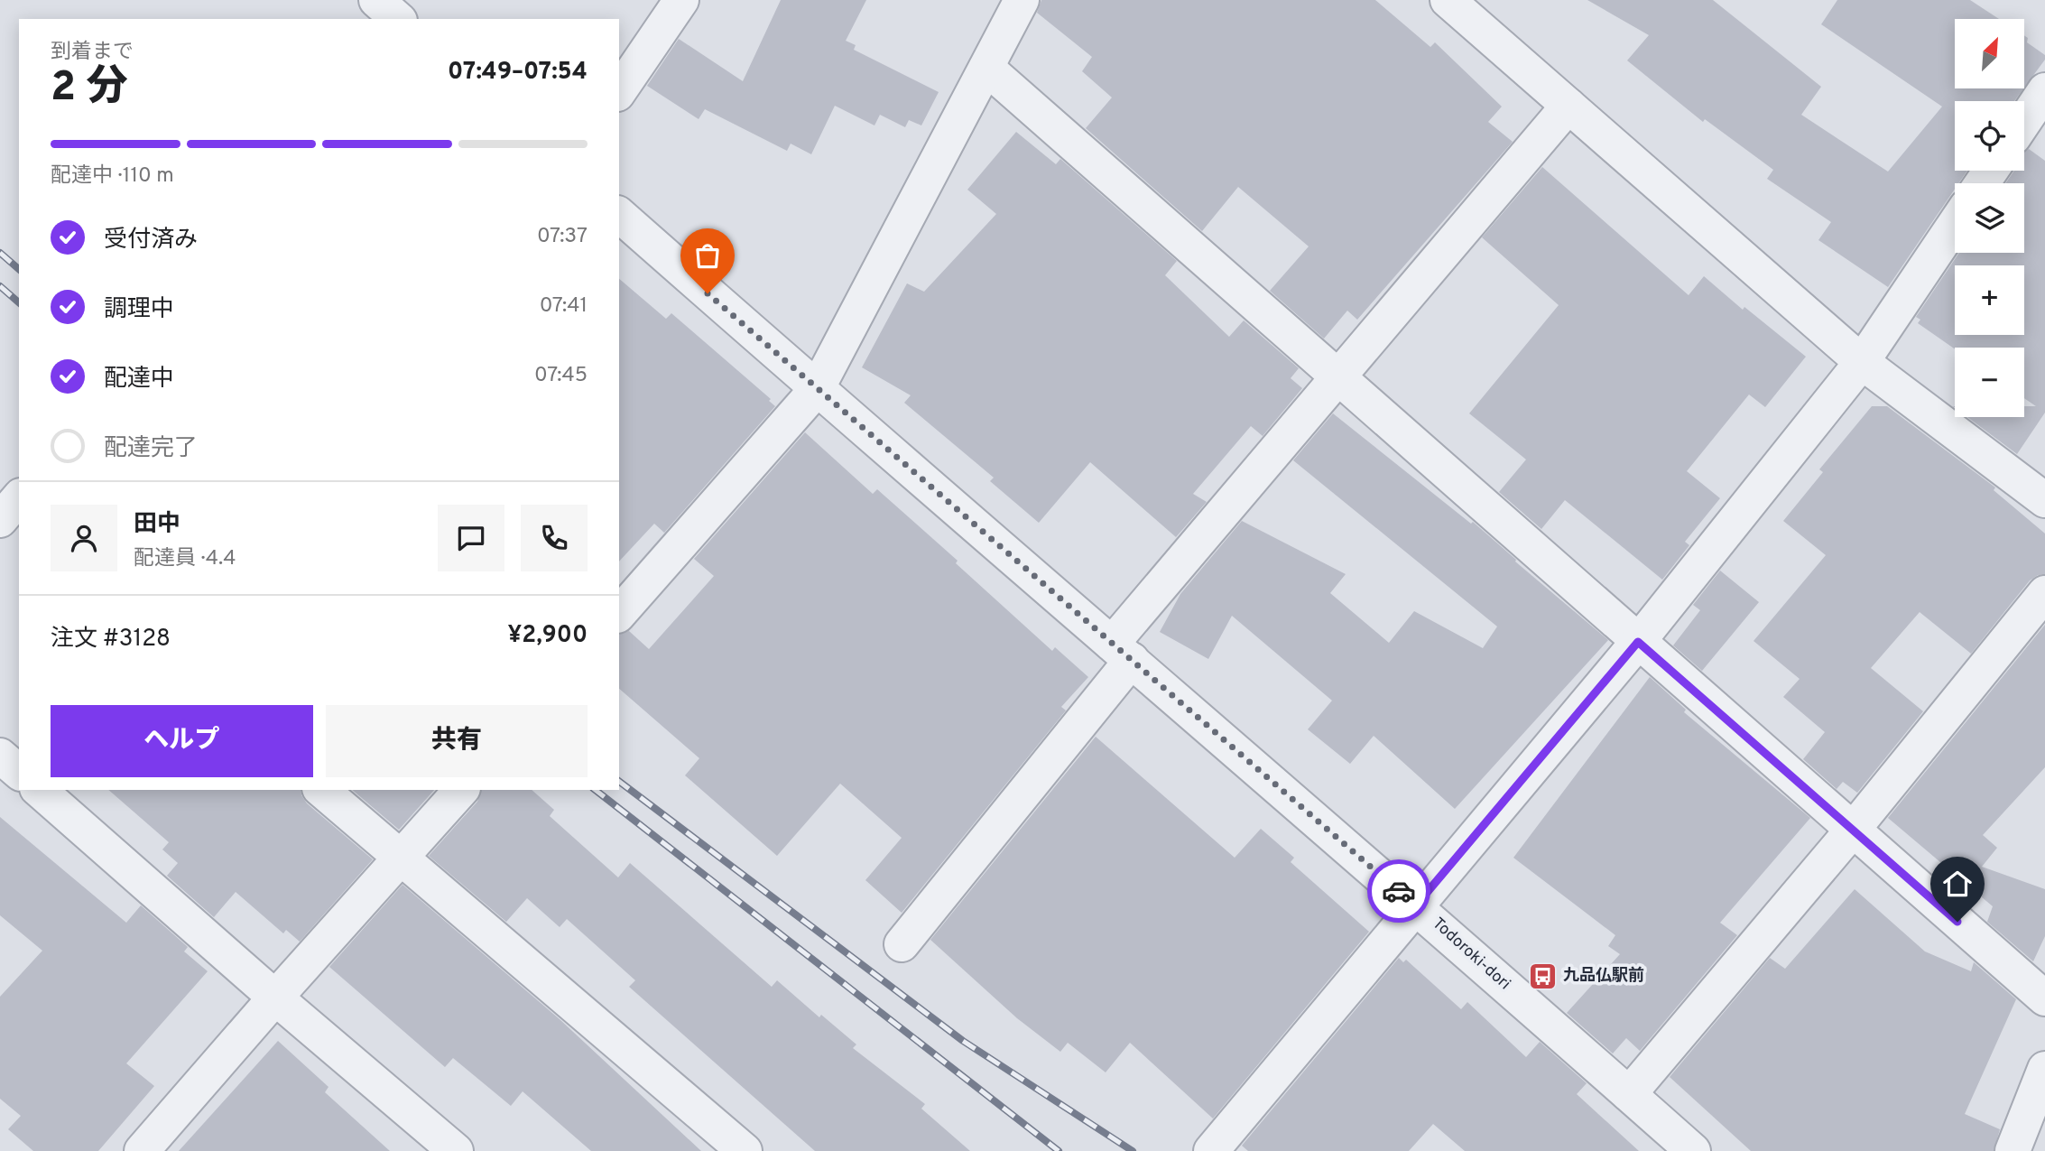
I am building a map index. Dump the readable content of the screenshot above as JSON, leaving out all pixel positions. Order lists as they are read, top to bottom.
{
  "streets": {
    "street": ["Todoroki-dori"]
  },
  "places": {
    "bus stop": ["九品仏駅前"]
  },
  "north": "top right",
  "page": {
    "map_buttons": ["+", "−"],
    "heading": ["2 分", "到着まで", "07:49–07:54"],
    "panel": [
      "田中",
      "配達員 · 4.4",
      "注文 #3128",
      "¥2,900"
    ],
    "bar": "配達中 · 110 m",
    "list": [
      ["受付済み", "07:37"],
      ["調理中", "07:41"],
      ["配達中", "07:45"],
      "配達完了"
    ],
    "buttons": ["ヘルプ", "共有"]
  }
}
